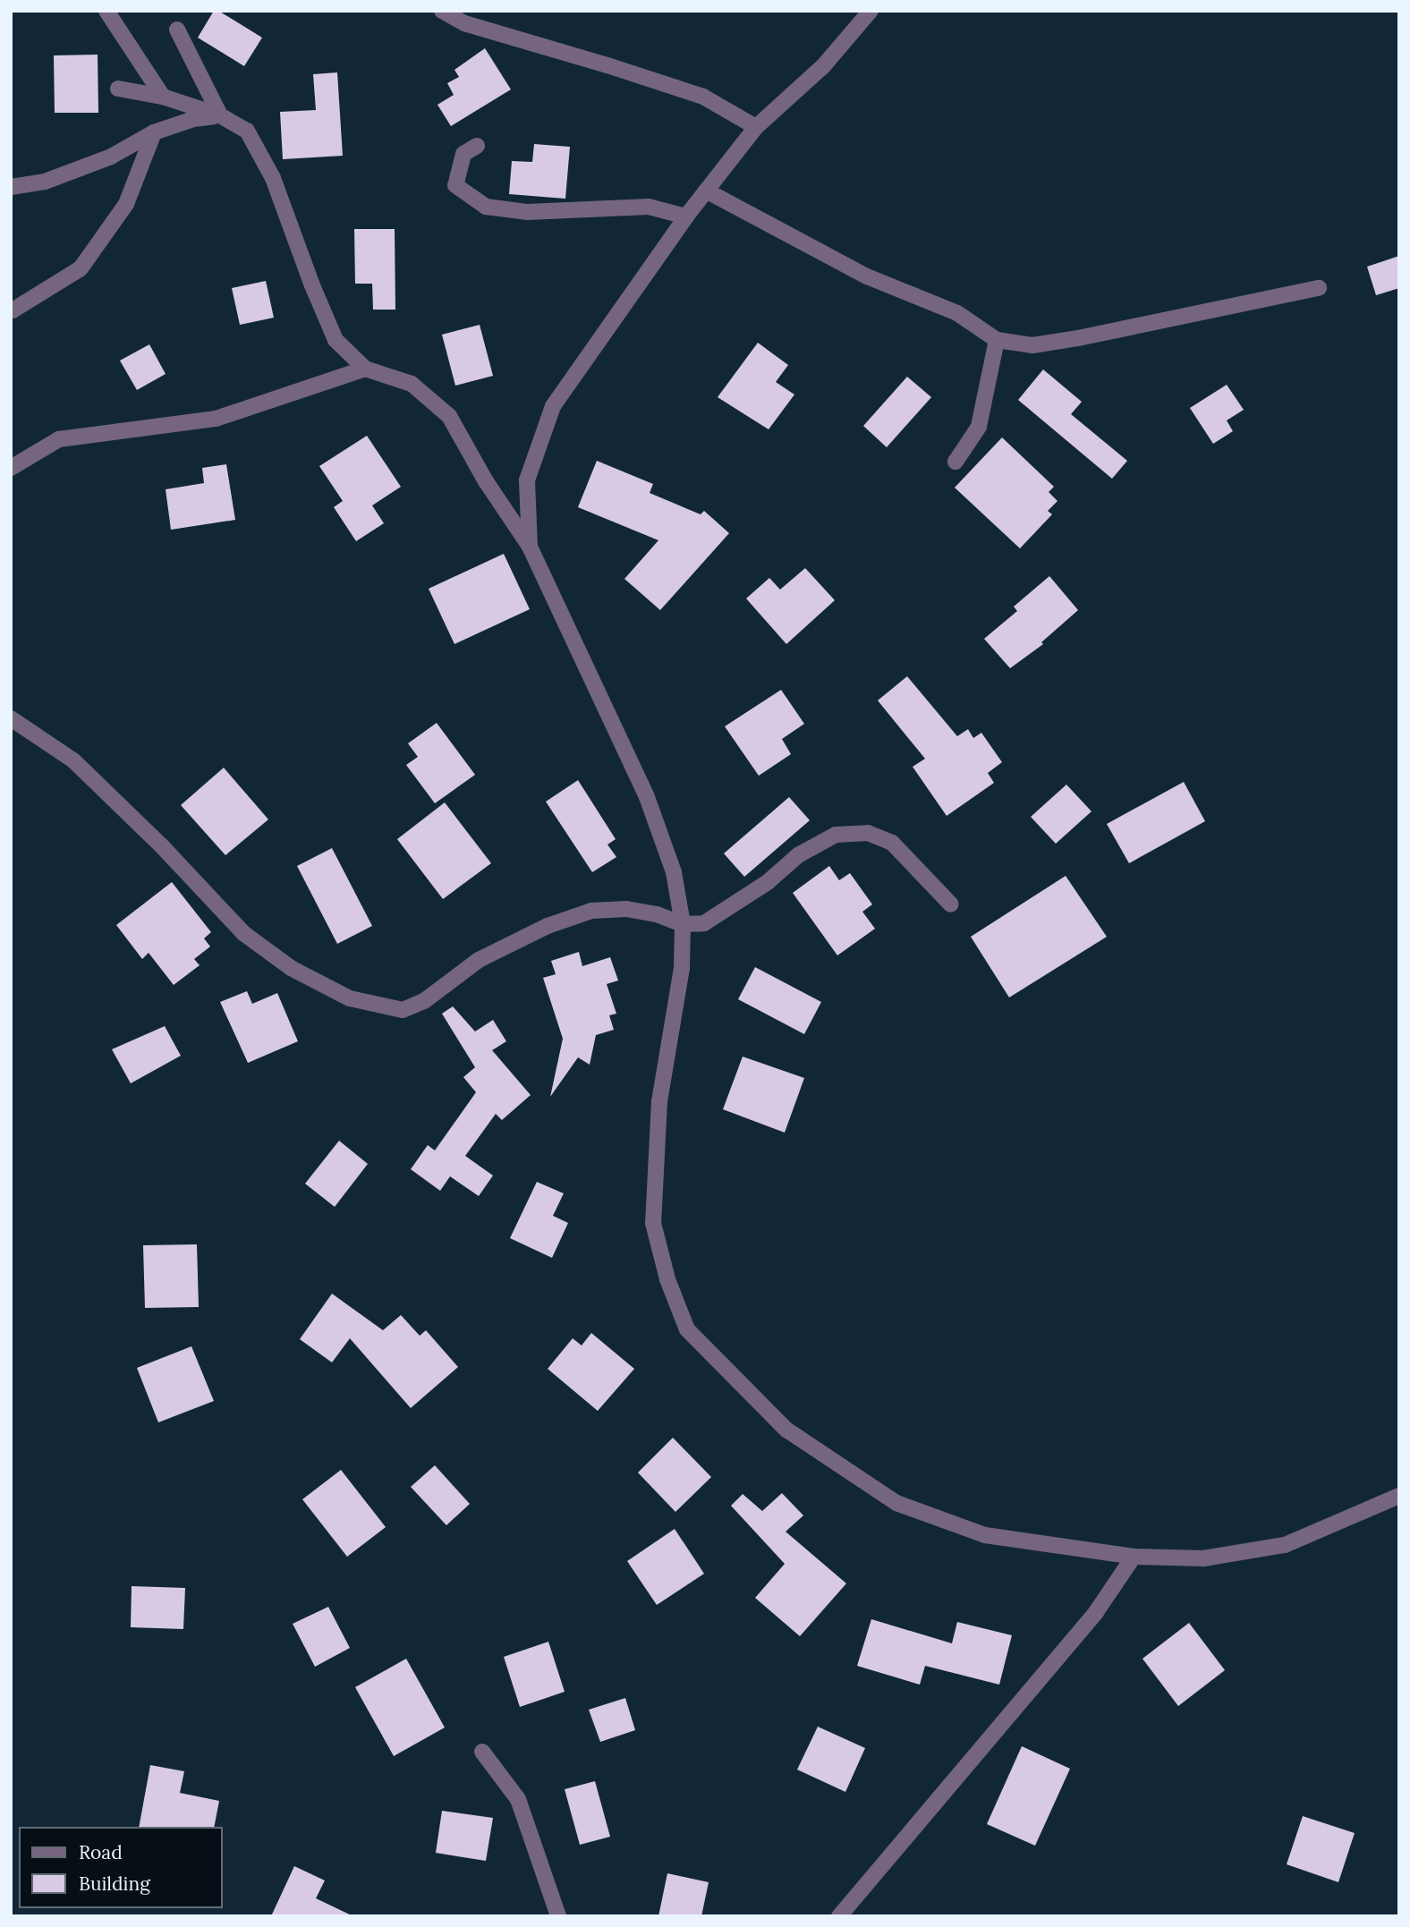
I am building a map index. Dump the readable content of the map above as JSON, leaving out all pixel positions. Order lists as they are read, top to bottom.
{
  "legend": ["Road", "Building"]
}
